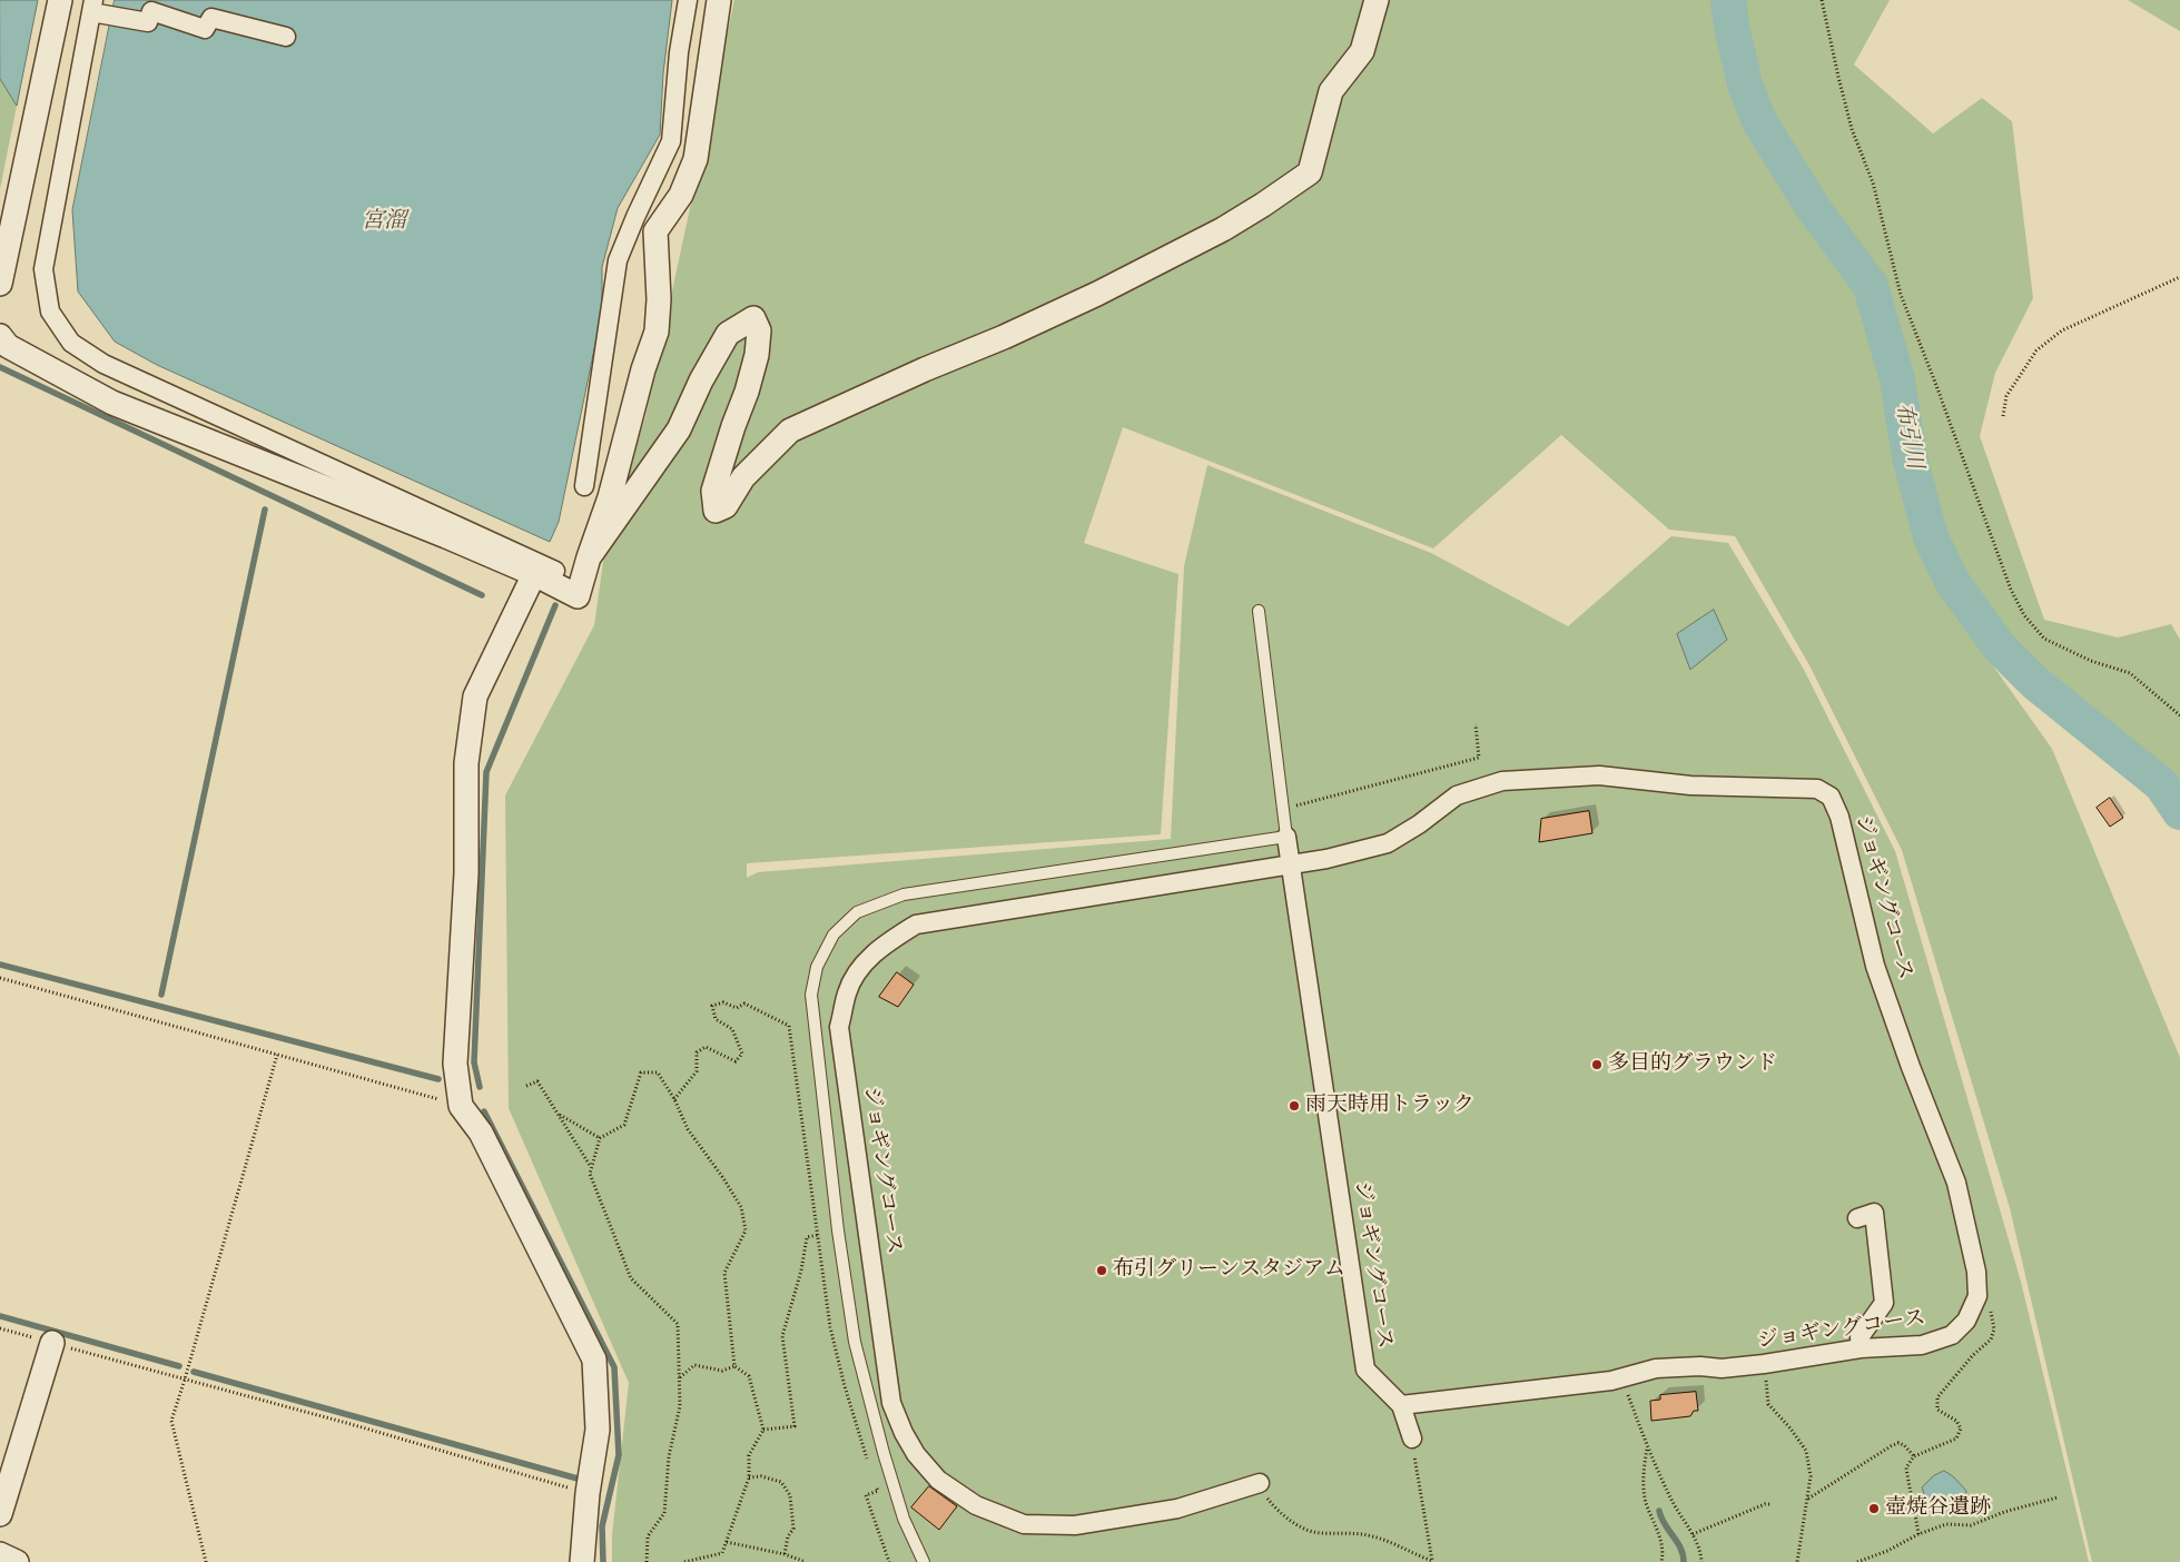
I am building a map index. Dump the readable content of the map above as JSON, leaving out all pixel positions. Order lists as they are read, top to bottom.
{
  "streets": {
    "street": ["ジョギングコース"]
  },
  "water": ["宮溜", "布引川"],
  "places": [
    "多目的グラウンド",
    "雨天時用トラック",
    "布引グリーンスタジアム",
    "壺焼谷遺跡"
  ]
}
